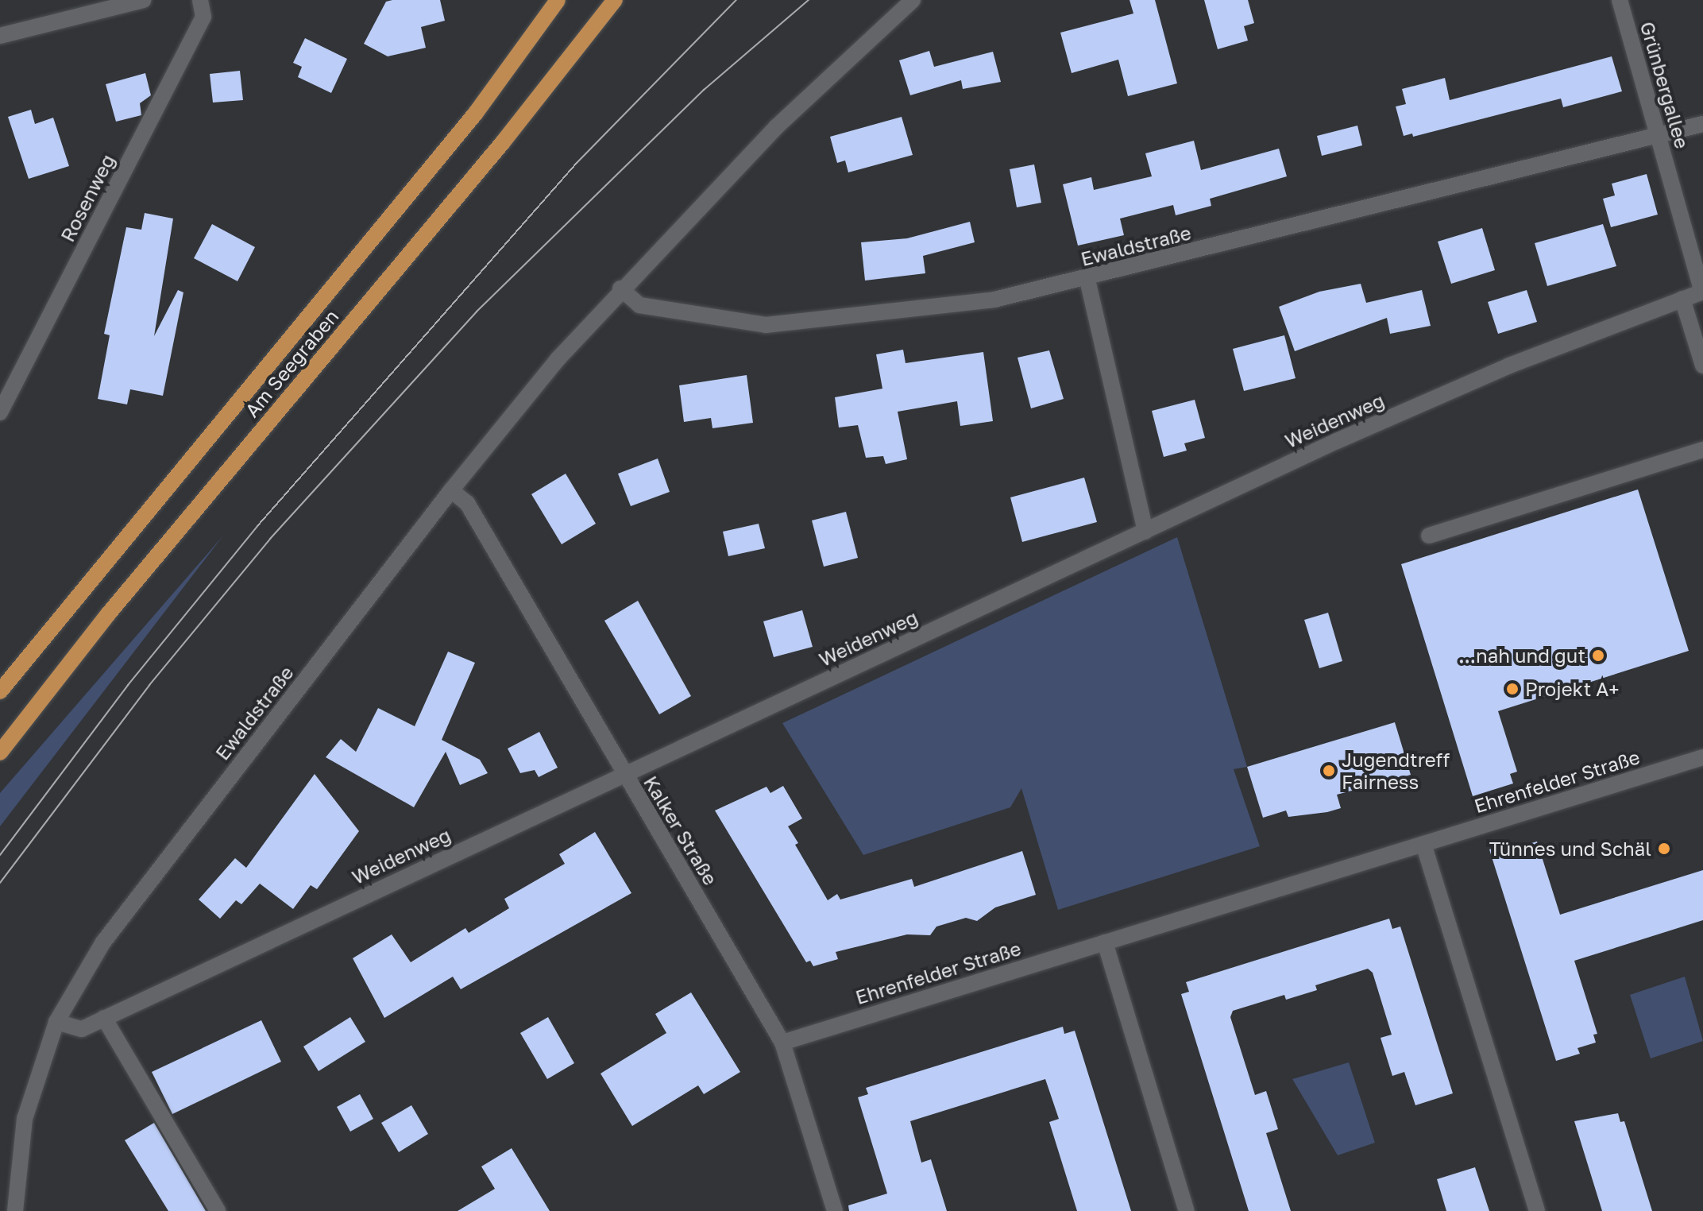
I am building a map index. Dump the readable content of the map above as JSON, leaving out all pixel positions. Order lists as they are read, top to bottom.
{
  "streets": {
    "main road": ["Am Seegraben"],
    "street": [
      "Grünbergallee",
      "Rosenweg",
      "Ewaldstraße",
      "Weidenweg",
      "Ehrenfelder Straße",
      "Kalker Straße"
    ]
  },
  "crossings": [
    ["Grünbergallee", "Ewaldstraße"],
    ["Grünbergallee", "Weidenweg"],
    ["Ewaldstraße", "Weidenweg"],
    ["Ewaldstraße", "Kalker Straße"],
    ["Weidenweg", "Kalker Straße"],
    ["Ehrenfelder Straße", "Kalker Straße"]
  ],
  "places": [
    "...nah und gut",
    "Projekt A+",
    "Jugendtreff Fairness",
    "Tünnes und Schäl"
  ]
}
